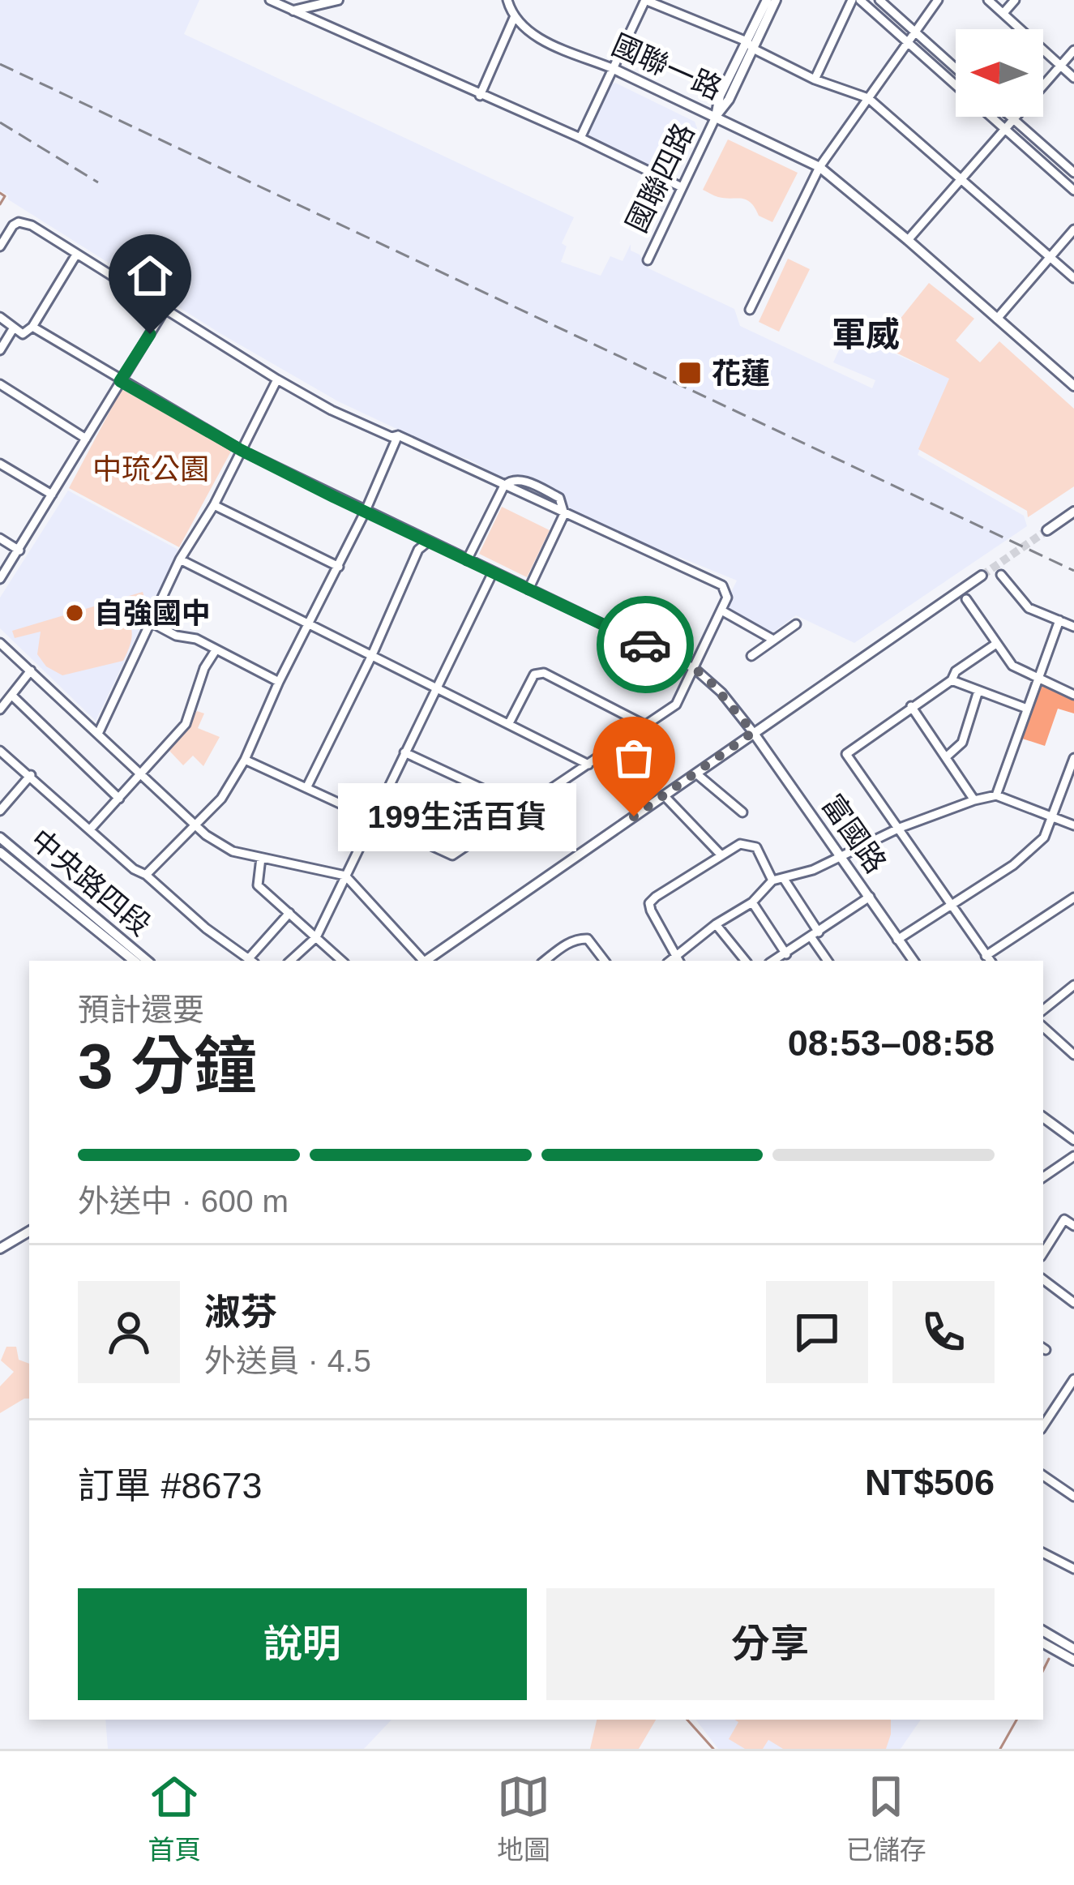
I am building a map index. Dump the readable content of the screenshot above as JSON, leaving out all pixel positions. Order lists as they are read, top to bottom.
{
  "streets": {
    "street": [
      "國聯一路",
      "國聯四路",
      "富國路",
      "中央路四段"
    ]
  },
  "crossings": [
    ["國聯一路", "國聯四路"]
  ],
  "districts": ["軍威"],
  "parks": ["中琉公園"],
  "places": {
    "transit": ["花蓮"],
    "other": ["自強國中", "199生活百貨"]
  },
  "north": "left",
  "page": {
    "bubble": "199生活百貨",
    "heading": ["3 分鐘", "預計還要", "08:53–08:58"],
    "panel": [
      "淑芬",
      "外送員 · 4.5",
      "訂單 #8673",
      "NT$506"
    ],
    "bar": "外送中 · 600 m",
    "buttons": ["說明", "分享"],
    "tabs": ["首頁", "地圖", "已儲存"]
  }
}
